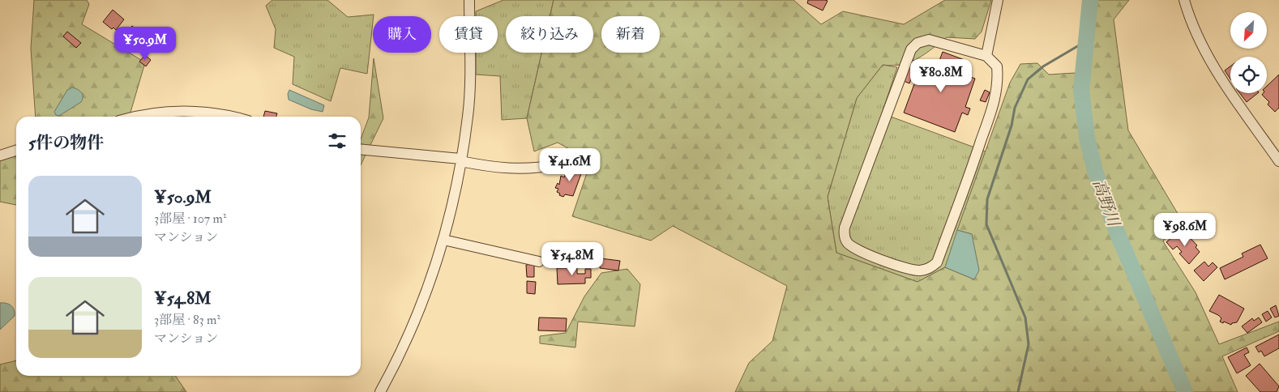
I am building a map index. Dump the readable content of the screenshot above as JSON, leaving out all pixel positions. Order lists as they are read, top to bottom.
{
  "water": ["高野川"],
  "north": "bottom left",
  "page": {
    "chip": [
      "購入",
      "賃貸",
      "絞り込み",
      "新着"
    ],
    "price": [
      "¥50.9M",
      "¥80.8M",
      "¥41.6M",
      "¥98.6M",
      "¥54.8M"
    ],
    "heading": "5件の物件",
    "list": [
      {
        "name": "¥50.9M",
        "note": "3部屋 · 107 m² · マンション"
      },
      {
        "name": "¥54.8M",
        "note": "3部屋 · 83 m² · マンション"
      }
    ]
  }
}
